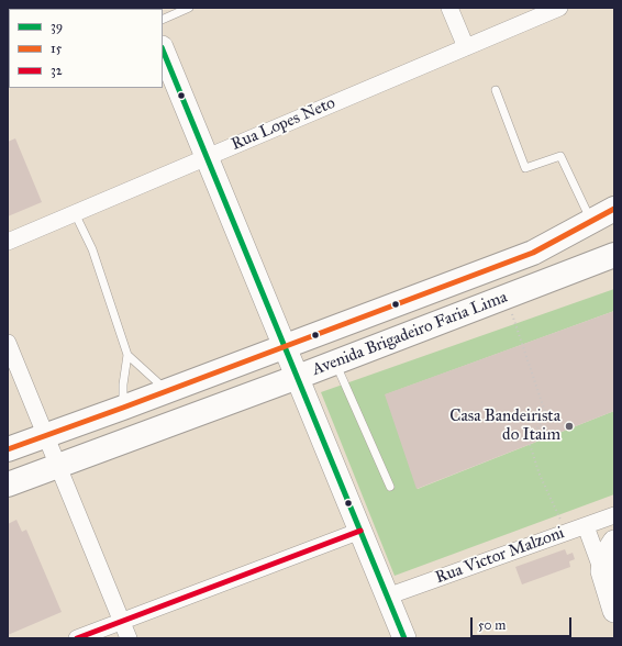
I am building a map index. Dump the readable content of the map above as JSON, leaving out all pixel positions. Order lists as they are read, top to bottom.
{
  "streets": {
    "highway": ["Avenida Brigadeiro Faria Lima"],
    "street": ["Rua Lopes Neto", "Rua Victor Malzoni"]
  },
  "places": ["Casa Bandeirista do Itaim"],
  "lines": ["transit line 39", "transit line 15", "transit line 32"],
  "legend": ["39", "15", "32"],
  "scale_bar": "50 m"
}
